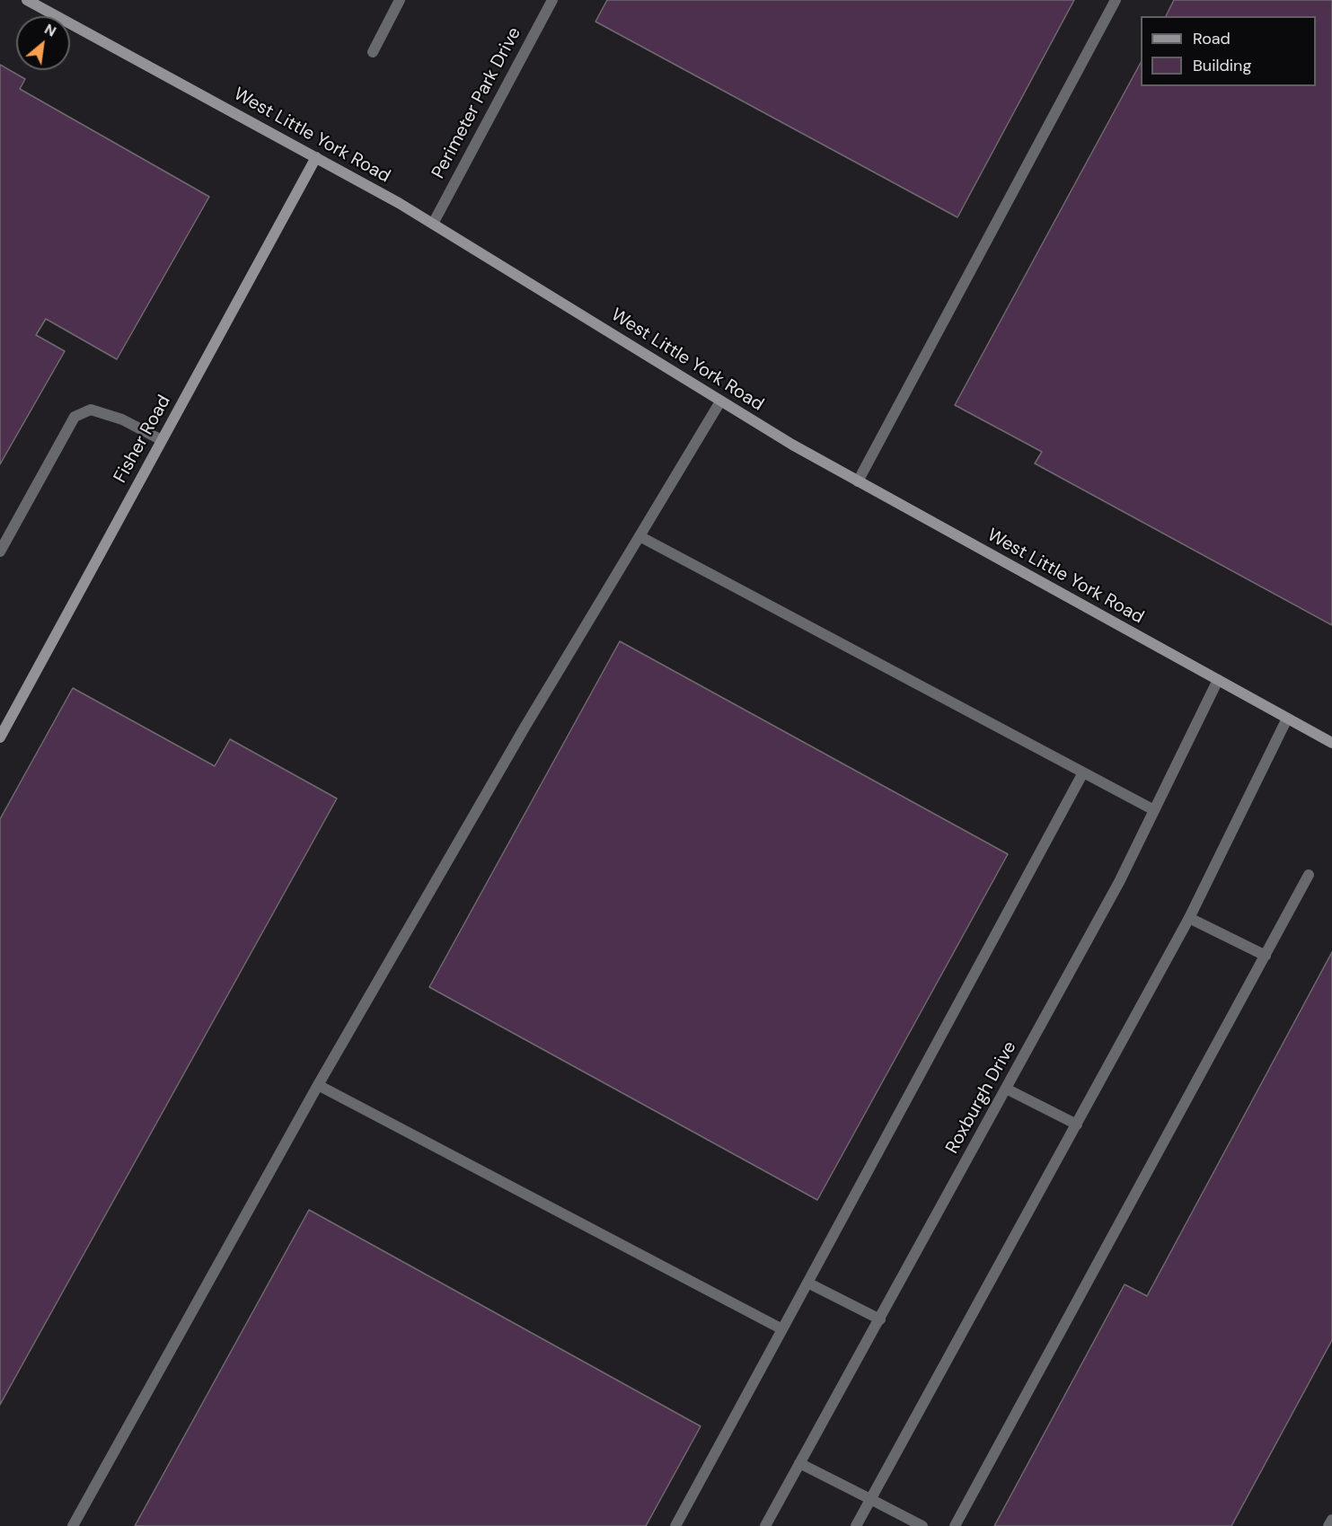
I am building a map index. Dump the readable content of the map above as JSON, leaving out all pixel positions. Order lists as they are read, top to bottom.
{
  "streets": {
    "main road": ["West Little York Road", "Fisher Road"],
    "street": ["Perimeter Park Drive", "Roxburgh Drive"]
  },
  "crossings": [
    ["Perimeter Park Drive", "West Little York Road"],
    ["West Little York Road", "Fisher Road"],
    ["West Little York Road", "Roxburgh Drive"]
  ],
  "legend": ["Road", "Building"],
  "north": "top right"
}
